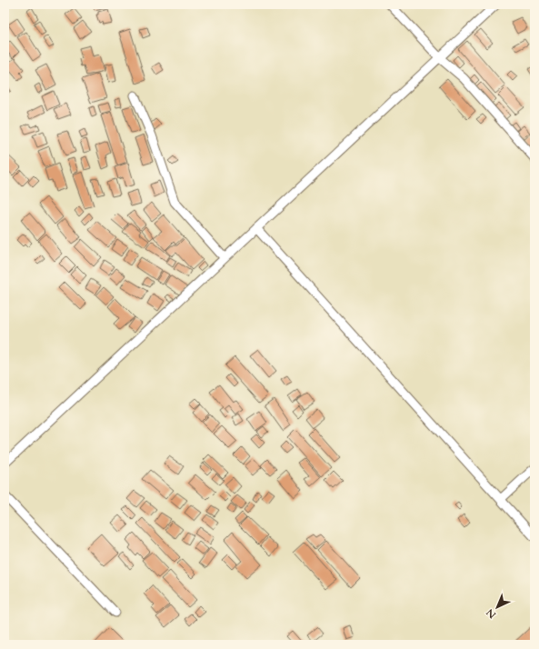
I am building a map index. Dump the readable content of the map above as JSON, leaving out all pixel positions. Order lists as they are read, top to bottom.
{
  "north": "bottom left"
}
